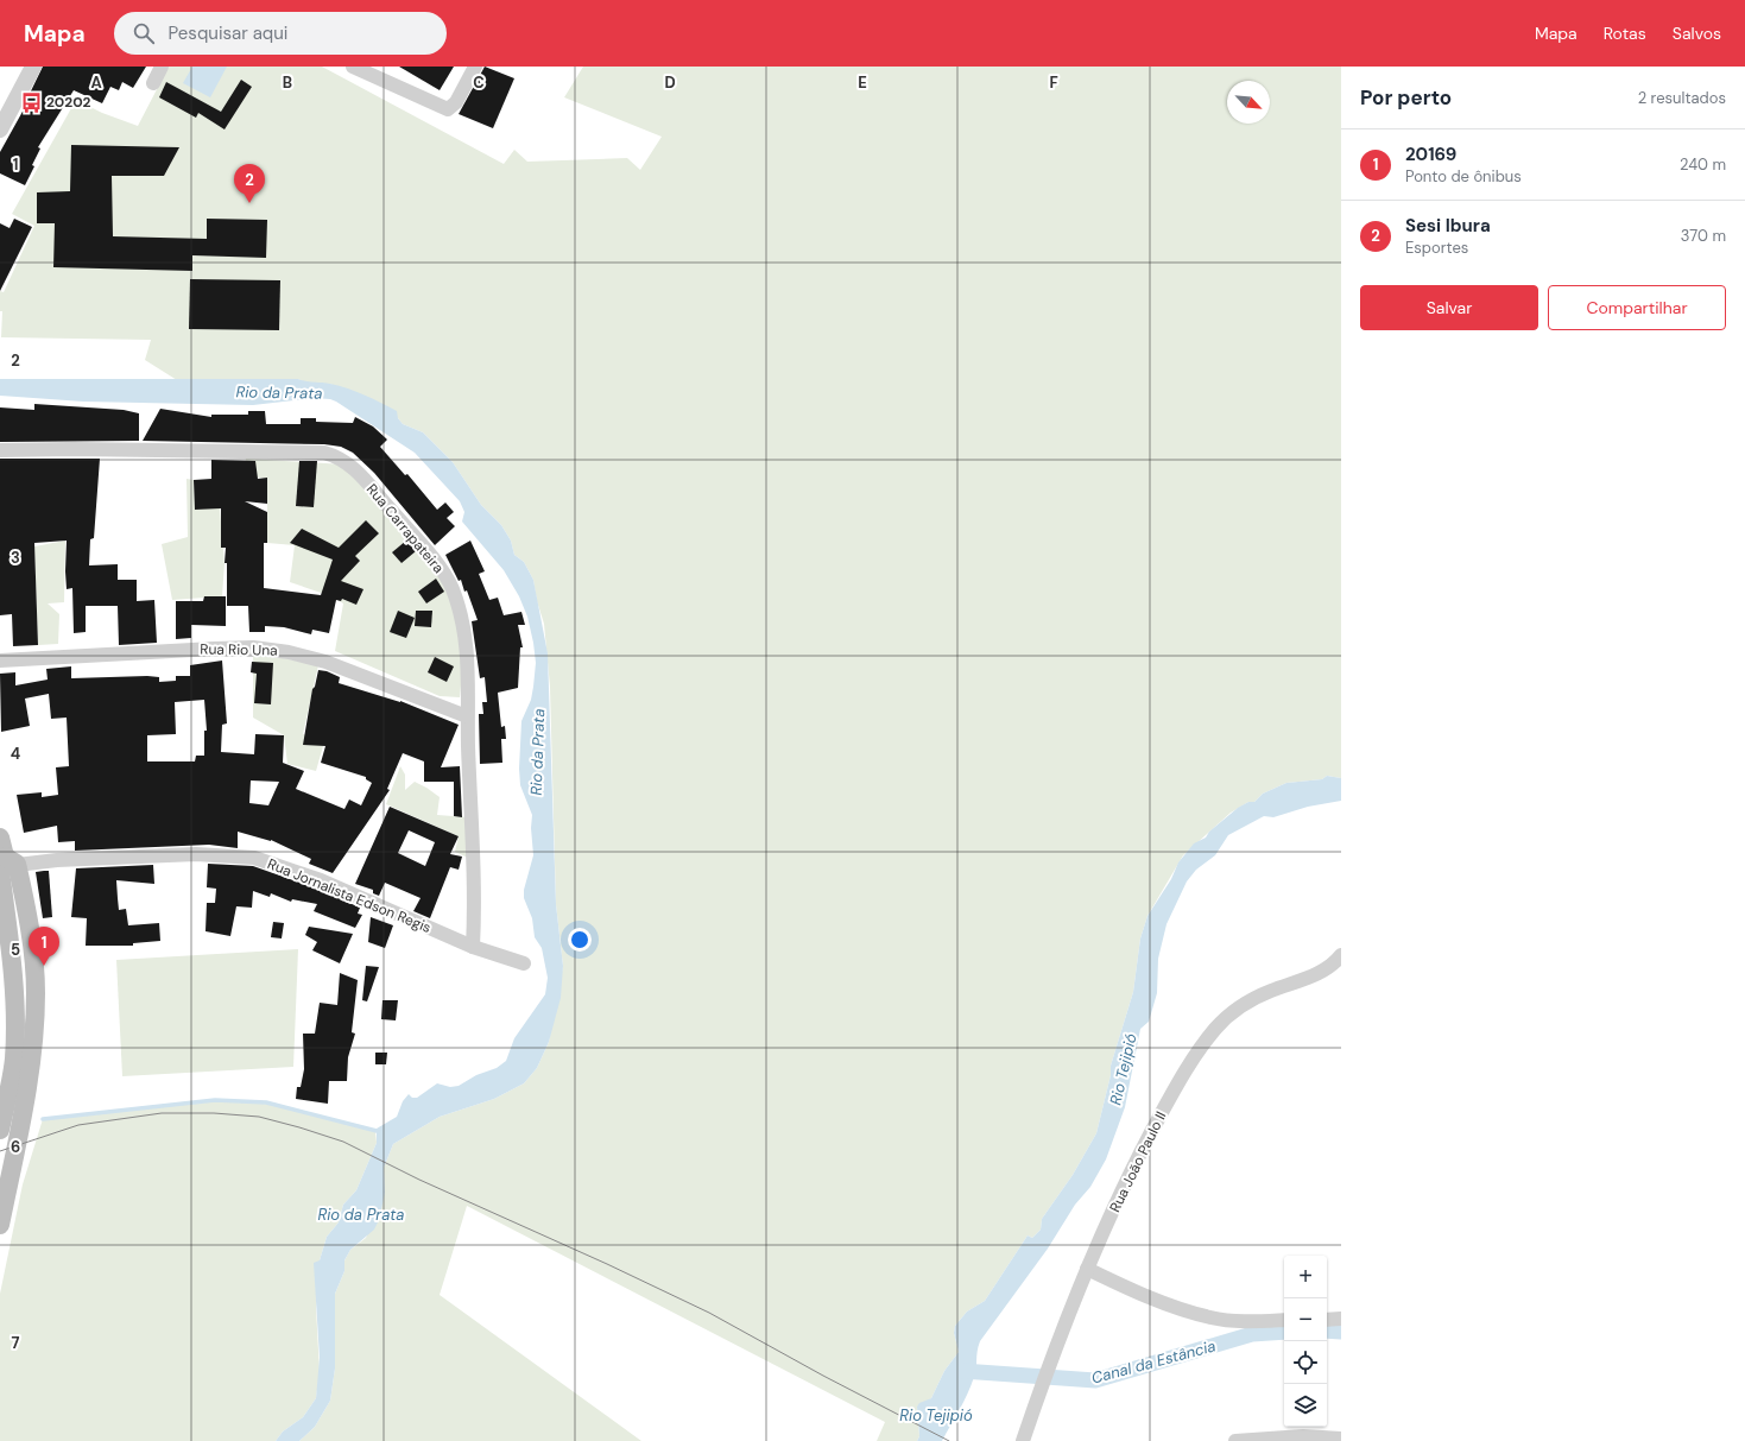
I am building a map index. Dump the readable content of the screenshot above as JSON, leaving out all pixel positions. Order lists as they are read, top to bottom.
{
  "streets": {
    "street": [
      "Rua Carrapateira",
      "Rua Rio Una",
      "Rua Jornalista Edson Regis",
      "Rua João Paulo II"
    ]
  },
  "crossings": [
    ["Rua Carrapateira", "Rua Rio Una"],
    ["Rua Carrapateira", "Rua Jornalista Edson Regis"]
  ],
  "water": ["Rio da Prata", "Rio Tejipió", "Canal da Estância"],
  "places": {
    "bus stop": ["20202"]
  },
  "north": "bottom right",
  "page": {
    "header": "Mapa",
    "search": "Pesquisar aqui",
    "nav": ["Mapa", "Rotas", "Salvos"],
    "heading": ["Por perto", "2 resultados"],
    "list": [
      {
        "mark": "1",
        "name": "20169",
        "note": "Ponto de ônibus",
        "value": "240 m"
      },
      {
        "mark": "2",
        "name": "Sesi Ibura",
        "note": "Esportes",
        "value": "370 m"
      }
    ],
    "pins": ["2", "1"],
    "buttons": ["Salvar", "Compartilhar"],
    "map_buttons": ["+", "−"]
  },
  "grid": {
    "columns": [
      "A",
      "B",
      "C",
      "D",
      "E",
      "F"
    ],
    "rows": [
      "1",
      "2",
      "3",
      "4",
      "5",
      "6",
      "7"
    ]
  }
}
